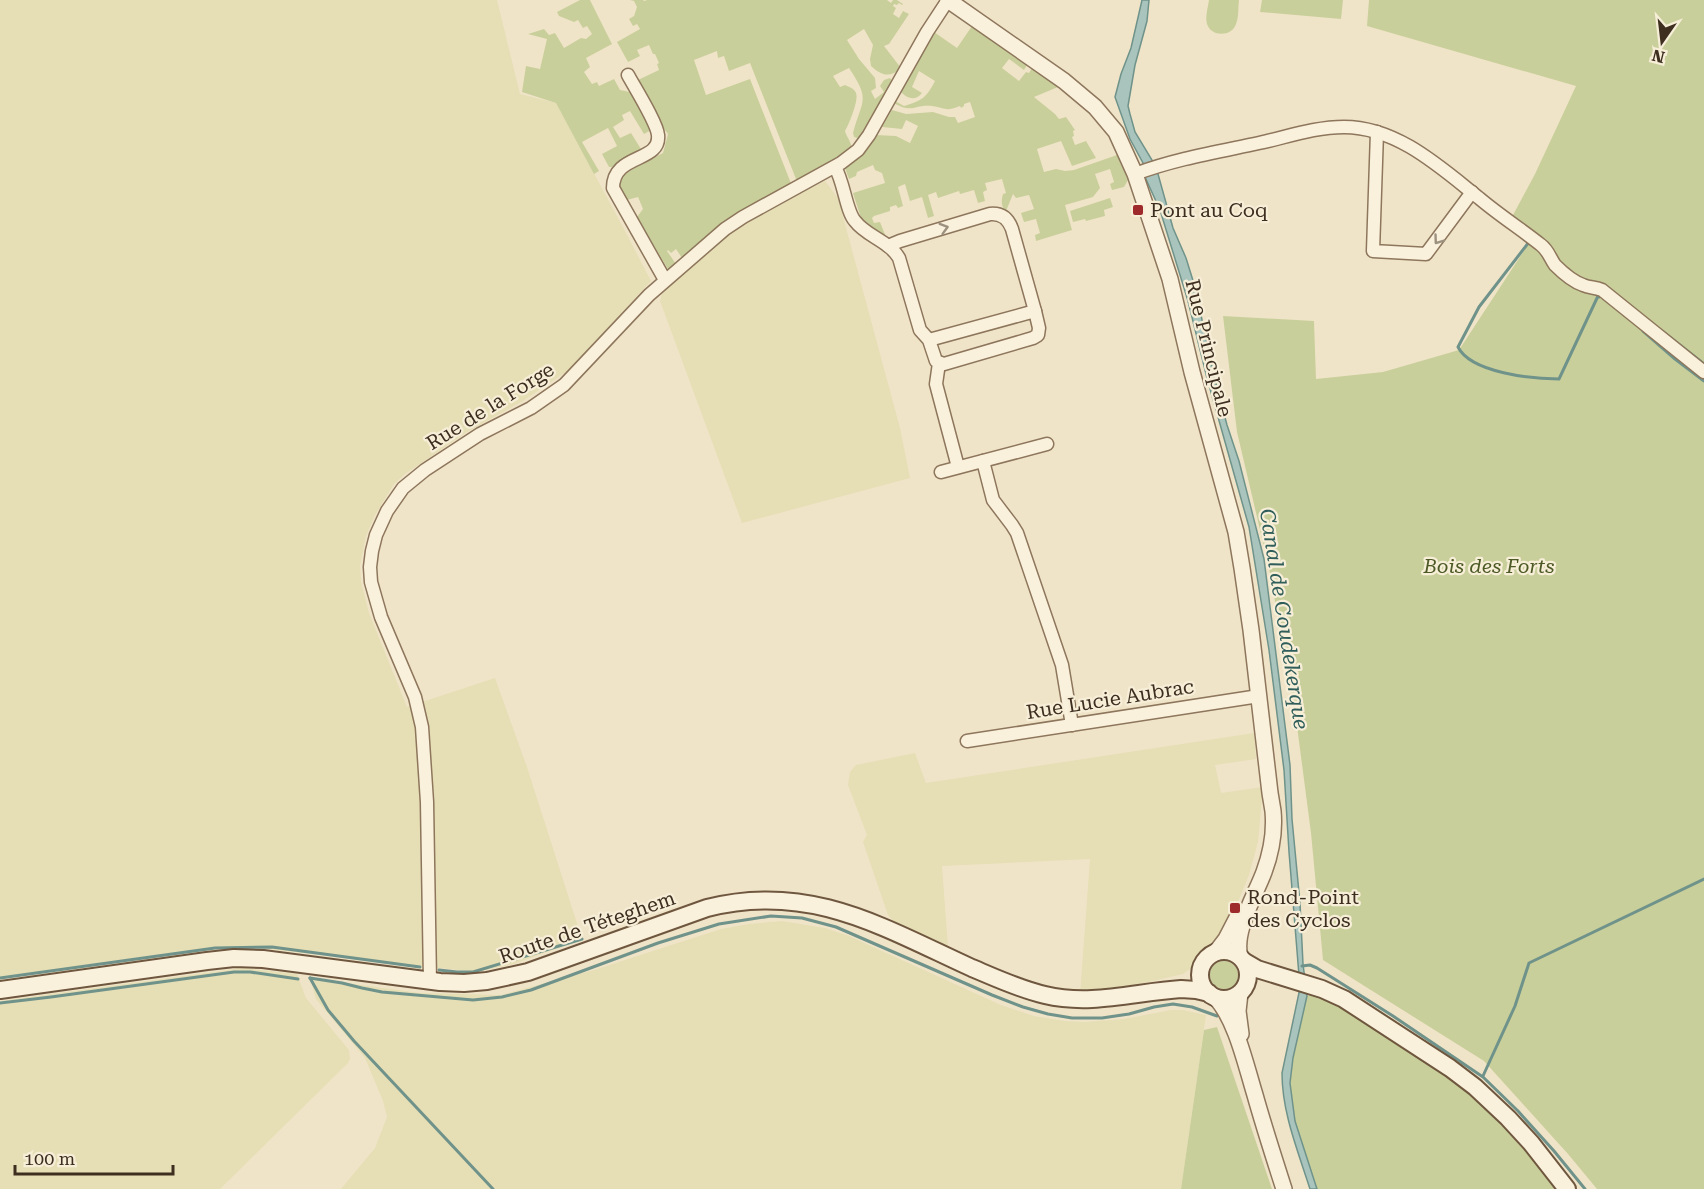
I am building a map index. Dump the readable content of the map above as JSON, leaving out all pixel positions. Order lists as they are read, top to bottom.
{
  "streets": {
    "main road": ["Route de Téteghem"],
    "street": ["Rue Principale", "Rue de la Forge", "Rue Lucie Aubrac"]
  },
  "crossings": [
    ["Rue Principale", "Rue de la Forge"],
    ["Rue Principale", "Rue Lucie Aubrac"],
    ["Rue Principale", "Route de Téteghem"],
    ["Rue de la Forge", "Route de Téteghem"]
  ],
  "water": ["Canal de Coudekerque"],
  "parks": ["Bois des Forts"],
  "places": {
    "transit": ["Pont au Coq", "Rond-Point des Cyclos"]
  },
  "scale_bar": "100 m",
  "north": "bottom"
}
